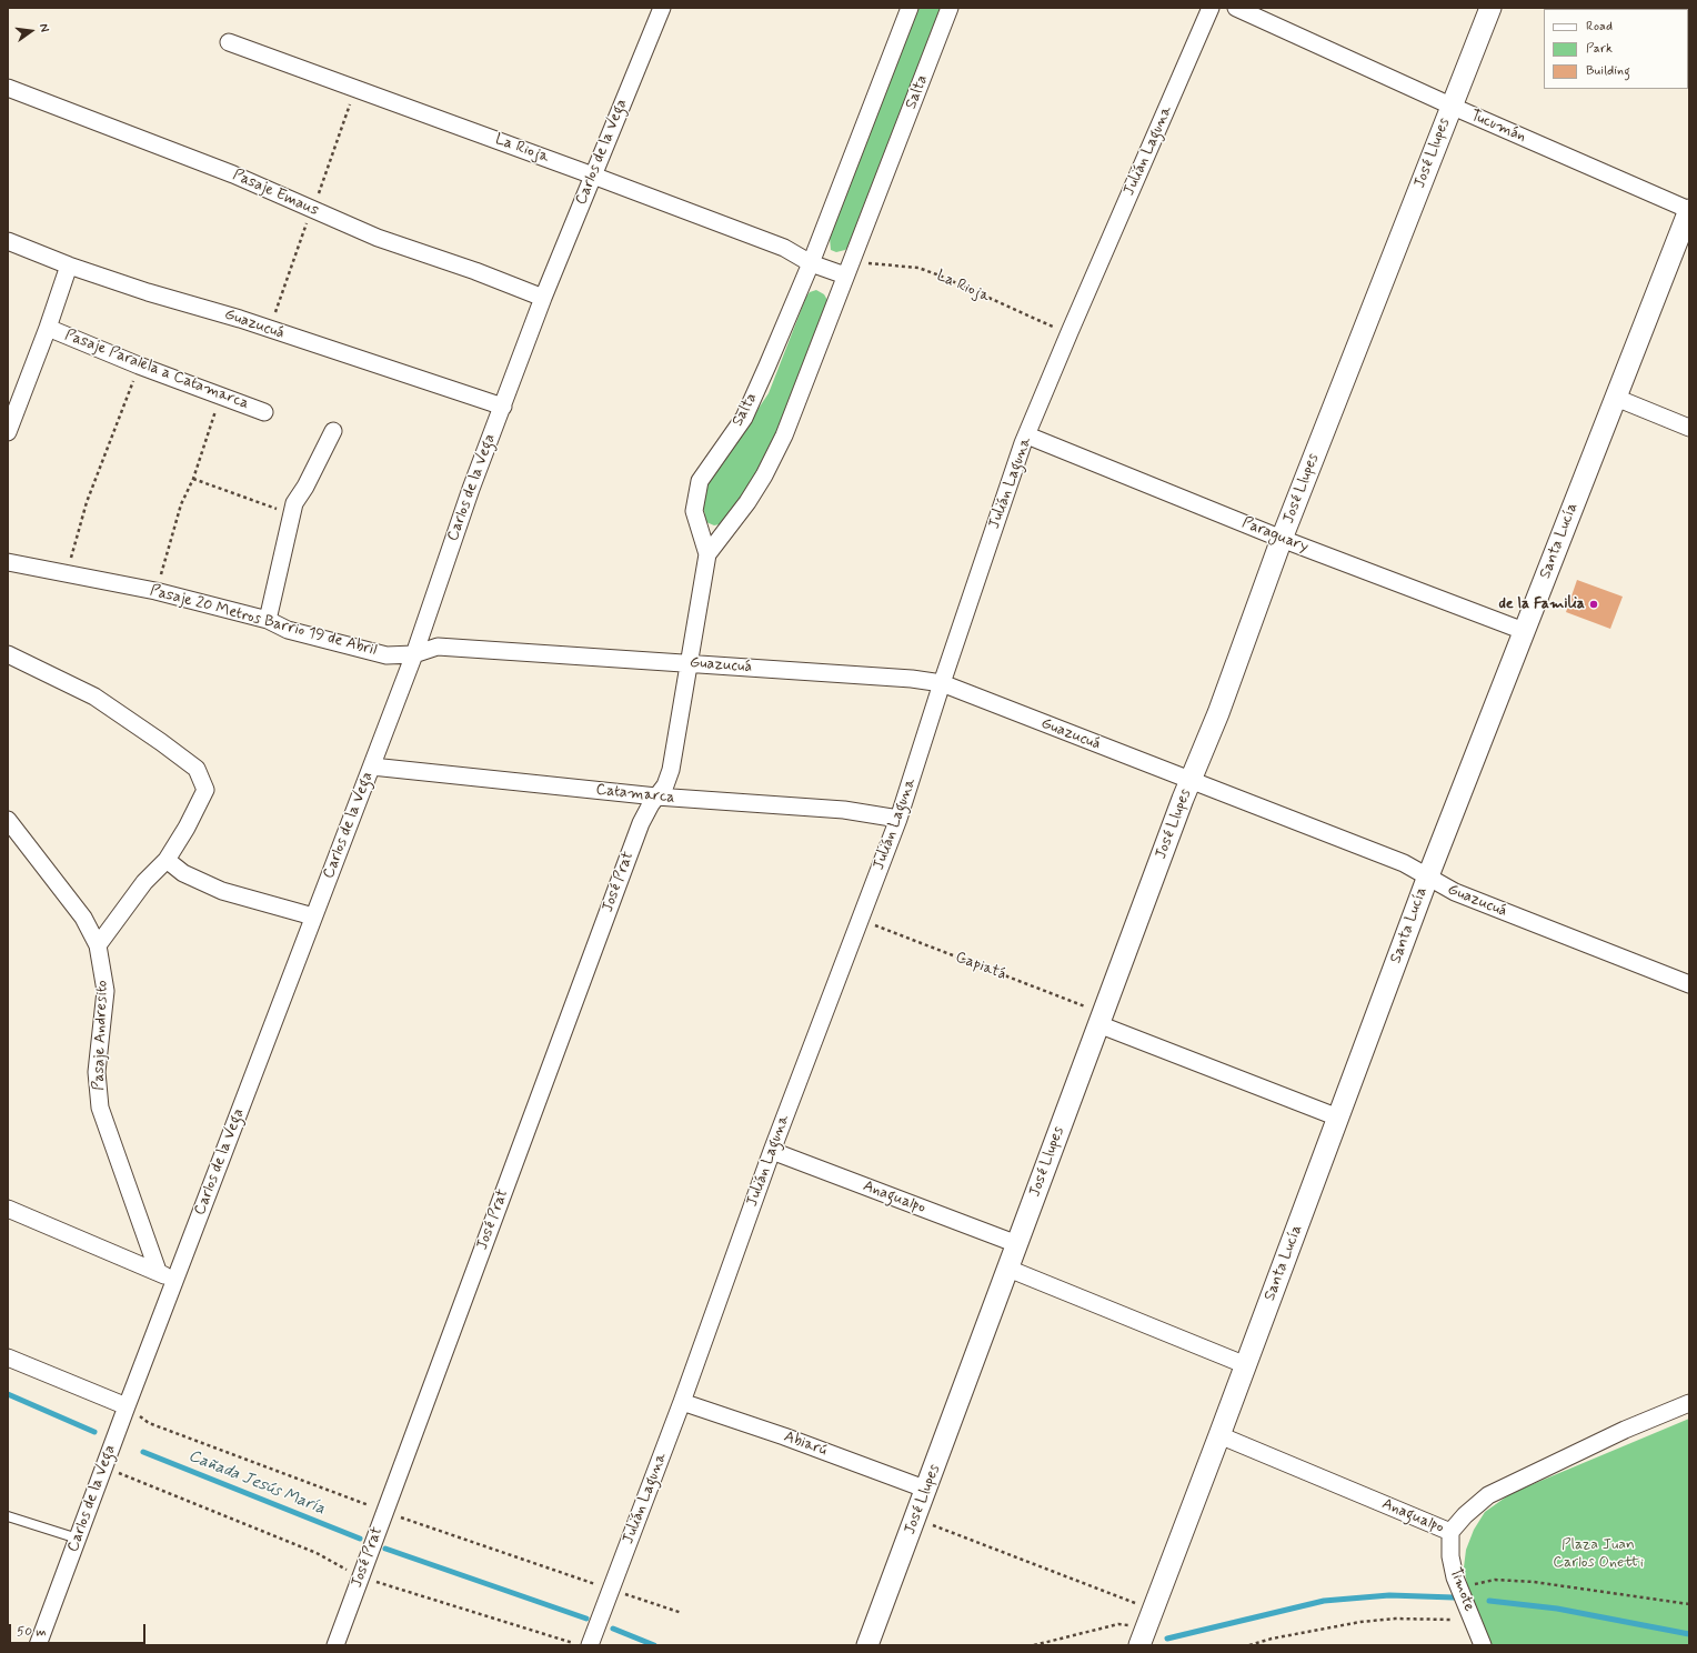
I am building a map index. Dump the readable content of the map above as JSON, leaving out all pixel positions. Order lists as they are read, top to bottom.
{
  "streets": {
    "street": [
      "Salta",
      "Tucumán",
      "La Rioja",
      "Julián Laguna",
      "Carlos de la Vega",
      "José Llupes",
      "Pasaje Emaus",
      "Guazucuá",
      "Pasaje Paralela a Catamarca",
      "Paraguary",
      "Santa Lucía",
      "Pasaje 20 Metros Barrio 19 de Abril",
      "Catamarca",
      "José Prat",
      "Pasaje Andresito",
      "Anagualpo",
      "Abiarú",
      "Timote"
    ],
    "path": ["Capiatá"]
  },
  "crossings": [
    ["Salta", "La Rioja"],
    ["Salta", "Guazucuá"],
    ["Salta", "Catamarca"],
    ["Salta", "José Prat"],
    ["Tucumán", "José Llupes"],
    ["Tucumán", "Santa Lucía"],
    ["La Rioja", "Julián Laguna"],
    ["La Rioja", "Carlos de la Vega"],
    ["Julián Laguna", "Guazucuá"],
    ["Julián Laguna", "Paraguary"],
    ["Julián Laguna", "Catamarca"],
    ["Julián Laguna", "Capiatá"],
    ["Julián Laguna", "Anagualpo"],
    ["Julián Laguna", "Abiarú"],
    ["Carlos de la Vega", "Pasaje Emaus"],
    ["Carlos de la Vega", "Guazucuá"],
    ["Carlos de la Vega", "Pasaje 20 Metros Barrio 19 de Abril"],
    ["Carlos de la Vega", "Catamarca"],
    ["José Llupes", "Guazucuá"],
    ["José Llupes", "Paraguary"],
    ["José Llupes", "Capiatá"],
    ["José Llupes", "Anagualpo"],
    ["José Llupes", "Abiarú"],
    ["Guazucuá", "Santa Lucía"],
    ["Guazucuá", "Pasaje 20 Metros Barrio 19 de Abril"],
    ["Paraguary", "Santa Lucía"],
    ["Santa Lucía", "Anagualpo"],
    ["Catamarca", "José Prat"],
    ["Anagualpo", "Timote"]
  ],
  "water": ["Cañada Jesús María"],
  "parks": ["Plaza Juan Carlos Onetti"],
  "places": ["de la Familia"],
  "legend": ["Road", "Park", "Building"],
  "scale_bar": "50 m",
  "north": "right"
}
